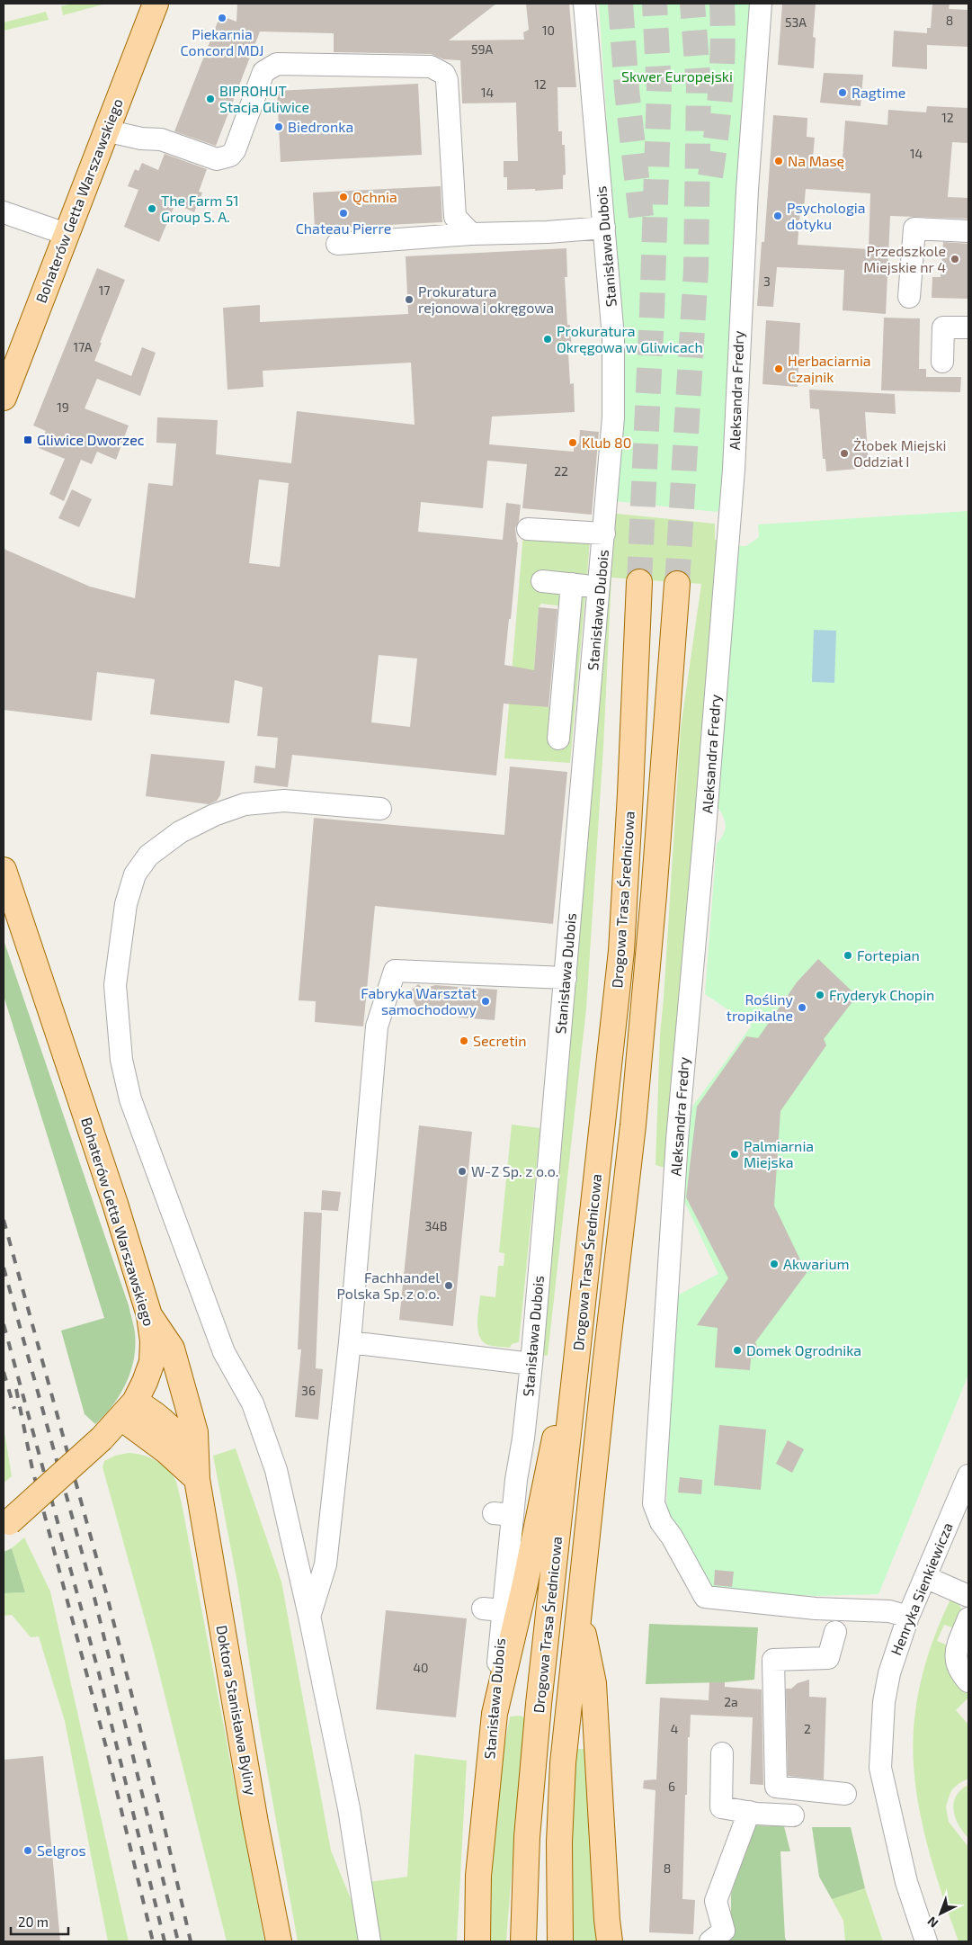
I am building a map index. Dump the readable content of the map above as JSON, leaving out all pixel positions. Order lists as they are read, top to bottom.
{
  "streets": {
    "main road": [
      "Bohaterów Getta Warszawskiego",
      "Stanisława Dubois",
      "Drogowa Trasa Średnicowa",
      "Doktora Stanisława Byliny"
    ],
    "street": ["Aleksandra Fredry", "Henryka Sienkiewicza"]
  },
  "crossings": [
    ["Bohaterów Getta Warszawskiego", "Doktora Stanisława Byliny"],
    ["Aleksandra Fredry", "Henryka Sienkiewicza"]
  ],
  "parks": ["Skwer Europejski"],
  "places": {
    "other": [
      "Piekarnia Concord MDJ",
      "Ragtime",
      "BIPROHUT Stacja Gliwice",
      "Biedronka",
      "Na Masę",
      "Qchnia",
      "The Farm 51 Group S. A.",
      "Chateau Pierre",
      "Psychologia dotyku",
      "Przedszkole Miejskie nr 4",
      "Prokuratura rejonowa i okręgowa",
      "Prokuratura Okręgowa w Gliwicach",
      "Herbaciarnia Czajnik",
      "Klub 80",
      "Żłobek Miejski Oddział I",
      "Fortepian",
      "Fryderyk Chopin",
      "Fabryka Warsztat samochodowy",
      "Rośliny tropikalne",
      "Secretin",
      "Palmiarnia Miejska",
      "W-Z Sp. z o.o.",
      "Akwarium",
      "Fachhandel Polska Sp. z o.o.",
      "Domek Ogrodnika",
      "Selgros"
    ],
    "transit": ["Gliwice Dworzec"]
  },
  "house_numbers": [
    "8",
    "53A",
    "10",
    "59A",
    "12",
    "14",
    "12",
    "14",
    "3",
    "17",
    "17A",
    "19",
    "22",
    "34B",
    "36",
    "40",
    "2a",
    "4",
    "2",
    "6",
    "8"
  ],
  "scale_bar": "20 m",
  "north": "bottom left"
}
